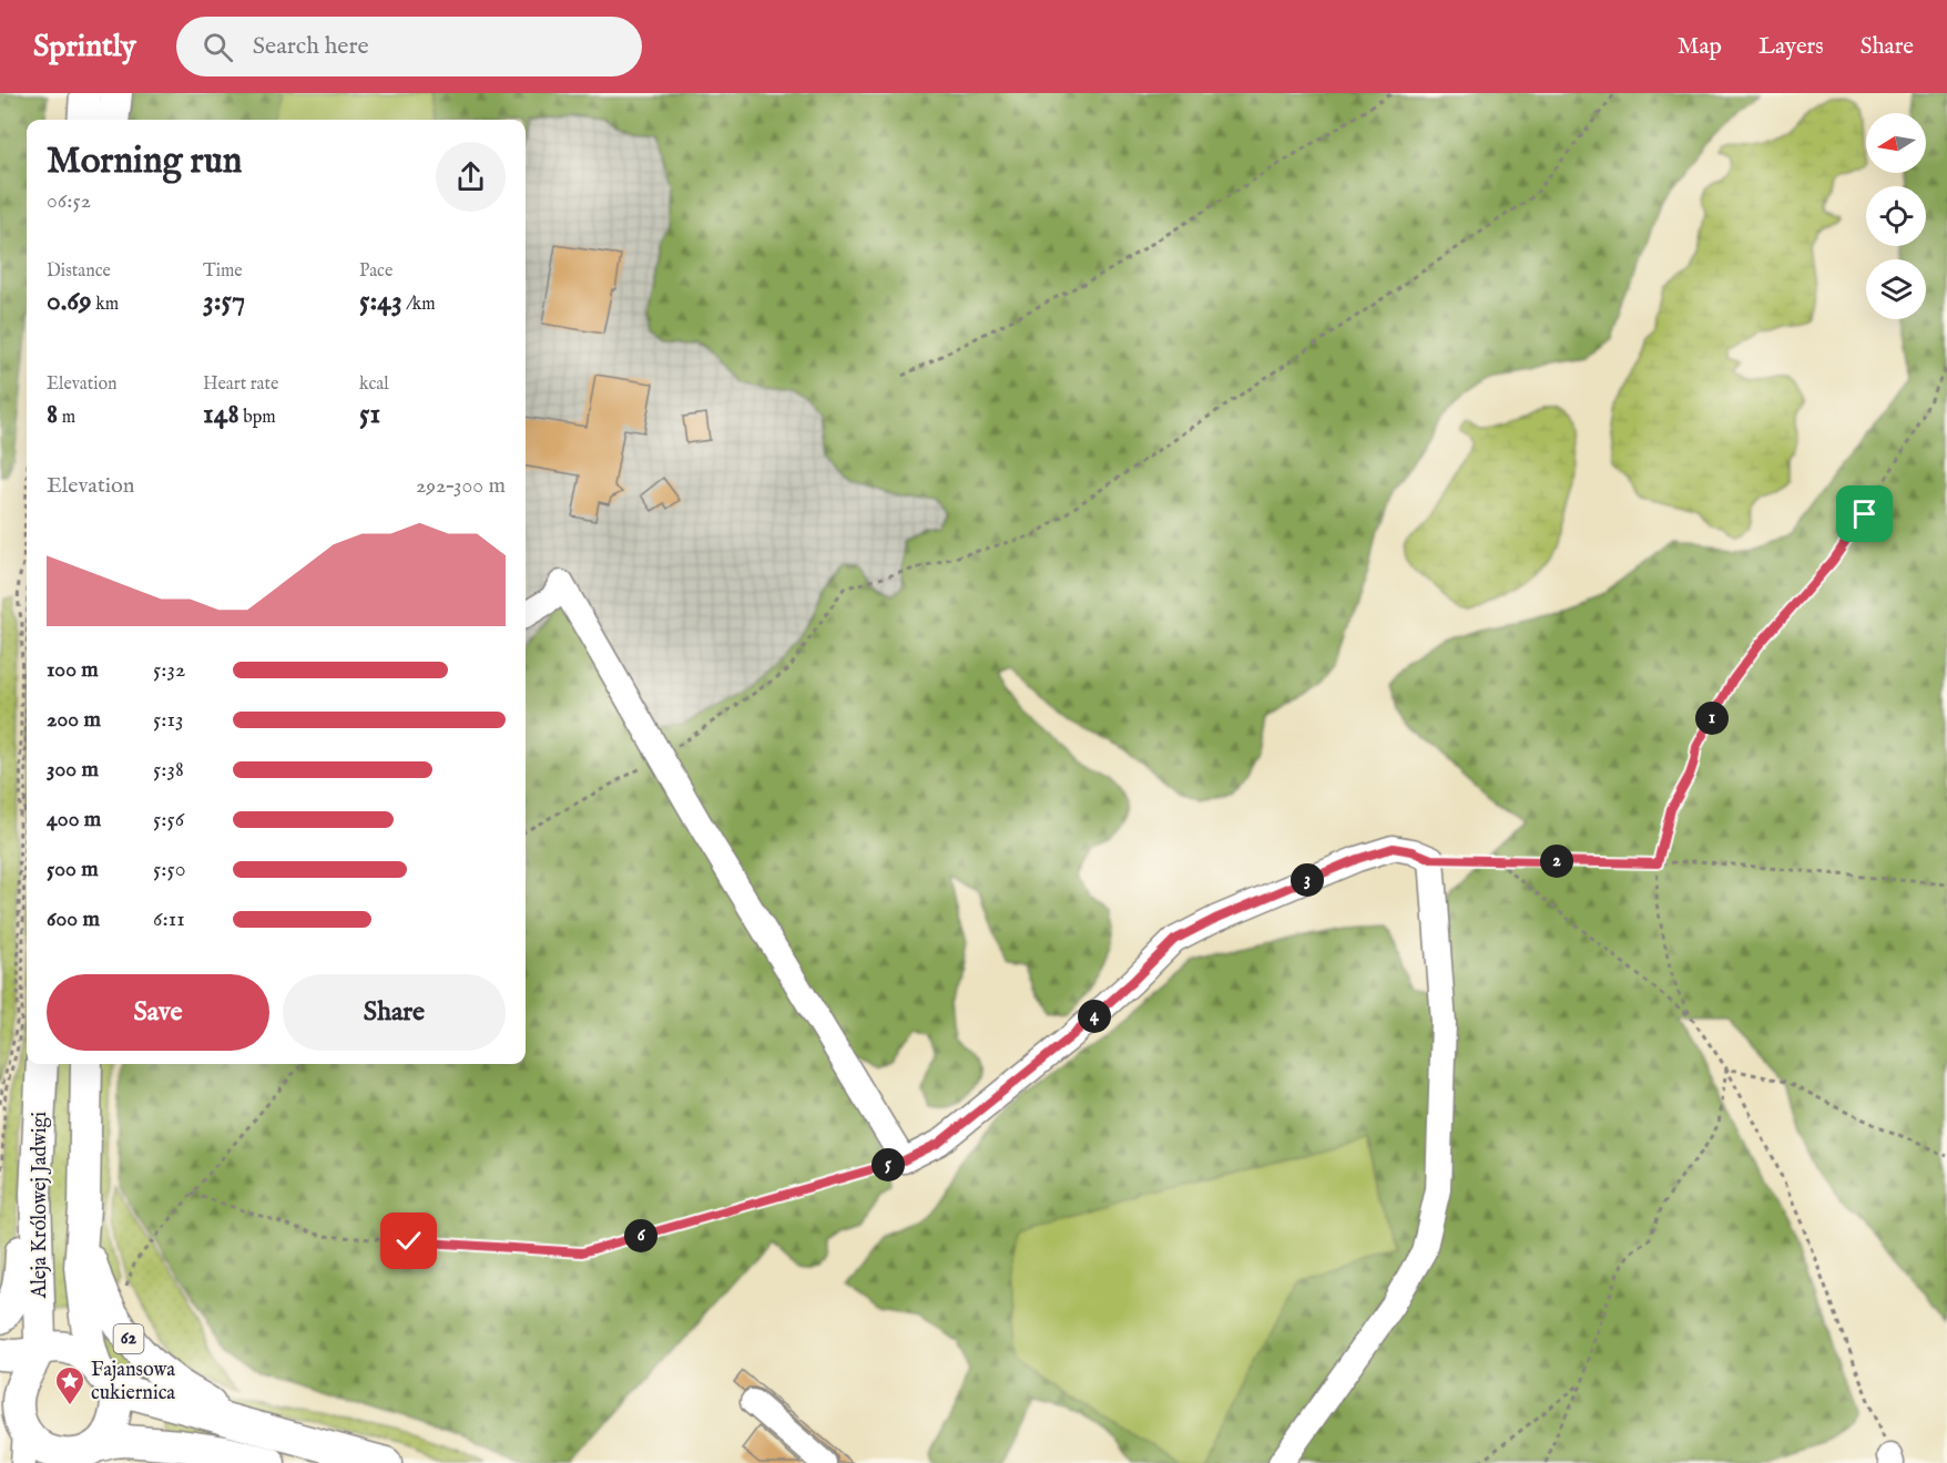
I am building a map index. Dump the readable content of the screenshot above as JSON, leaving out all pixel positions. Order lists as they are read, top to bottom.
{
  "streets": {
    "main road": ["Aleja Królowej Jadwigi", "62"]
  },
  "places": {
    "place": ["Fajansowa cukiernica"]
  },
  "north": "left",
  "page": {
    "header": "Sprintly",
    "search": "Search here",
    "nav": ["Map", "Layers", "Share"],
    "heading": ["Morning run", "06:52"],
    "stats": [
      ["Distance", "0.69 km"],
      ["Time", "3:57"],
      ["Pace", "5:43 /km"],
      ["Elevation", "8 m"],
      ["Heart rate", "148 bpm"],
      ["kcal", "51"]
    ],
    "chart": ["Elevation", "292–300 m"],
    "list": [
      {
        "name": "100 m",
        "note": "5:32"
      },
      {
        "name": "200 m",
        "note": "5:13"
      },
      {
        "name": "300 m",
        "note": "5:38"
      },
      {
        "name": "400 m",
        "note": "5:56"
      },
      {
        "name": "500 m",
        "note": "5:50"
      },
      {
        "name": "600 m",
        "note": "6:11"
      }
    ],
    "pins": [
      "1",
      "2",
      "3",
      "4",
      "5",
      "6"
    ],
    "buttons": ["Save", "Share"]
  }
}
